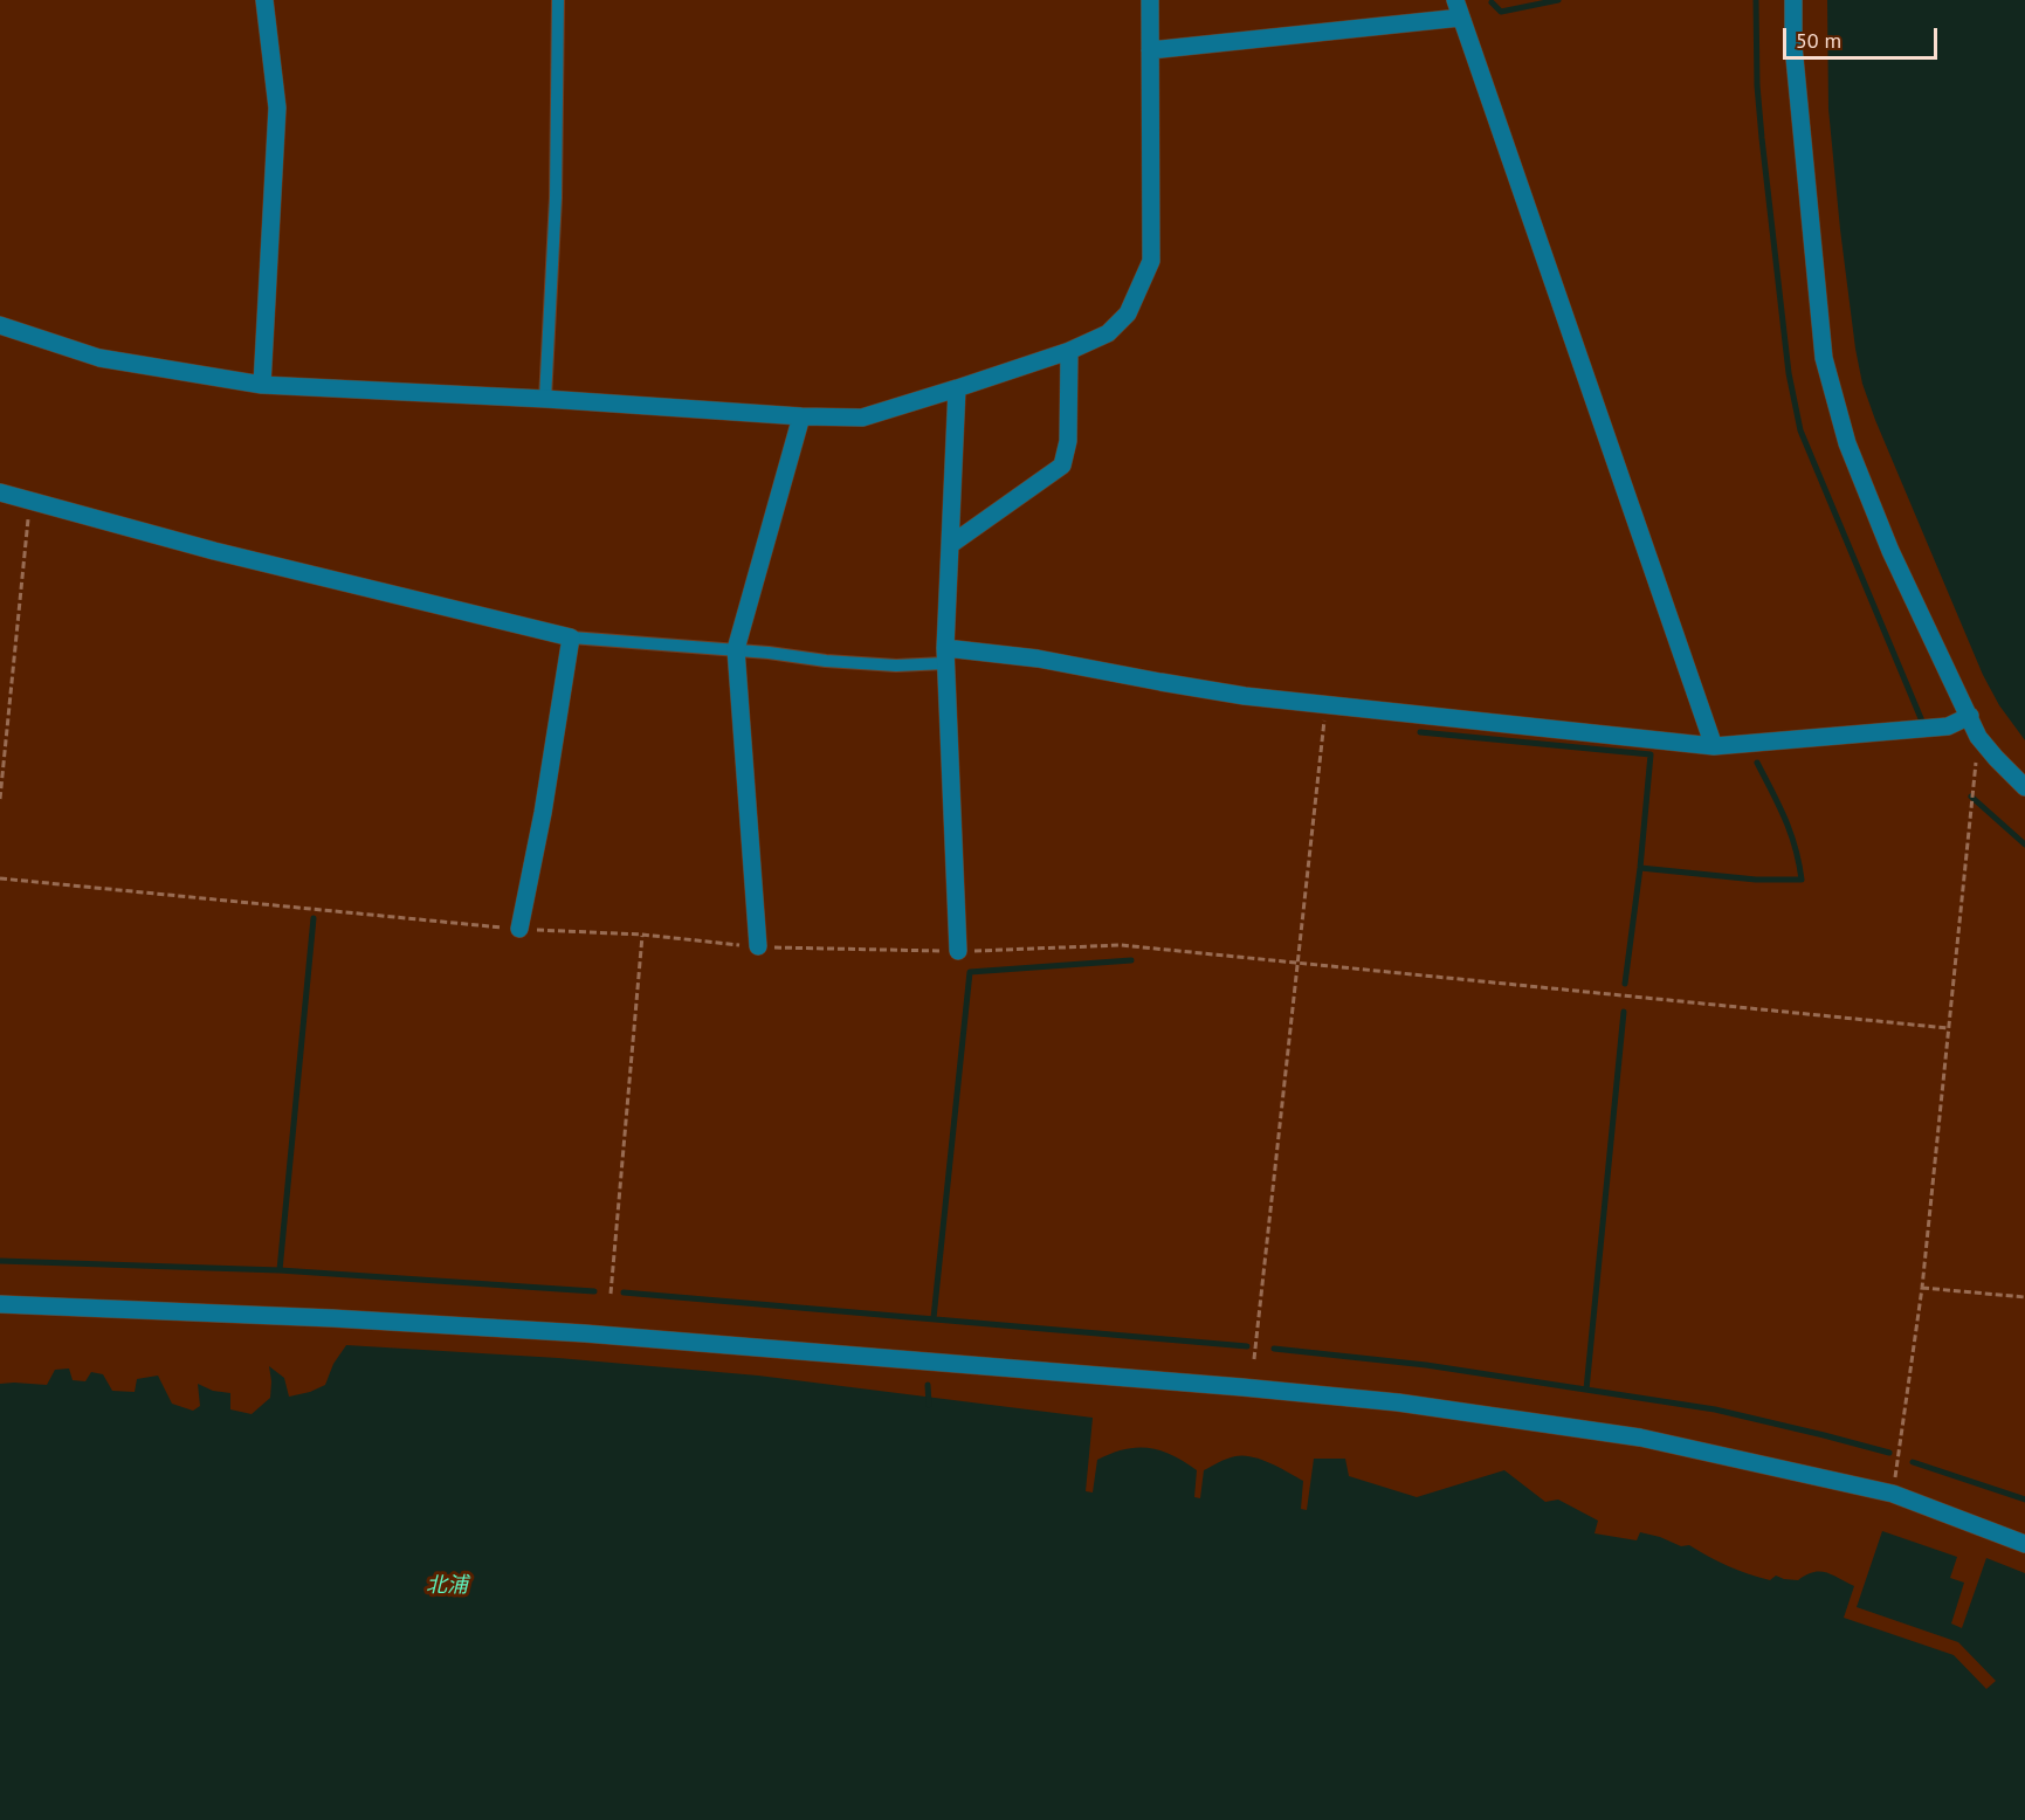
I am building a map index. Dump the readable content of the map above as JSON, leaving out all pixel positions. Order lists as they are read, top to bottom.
{
  "water": ["北浦"],
  "scale_bar": "50 m"
}
